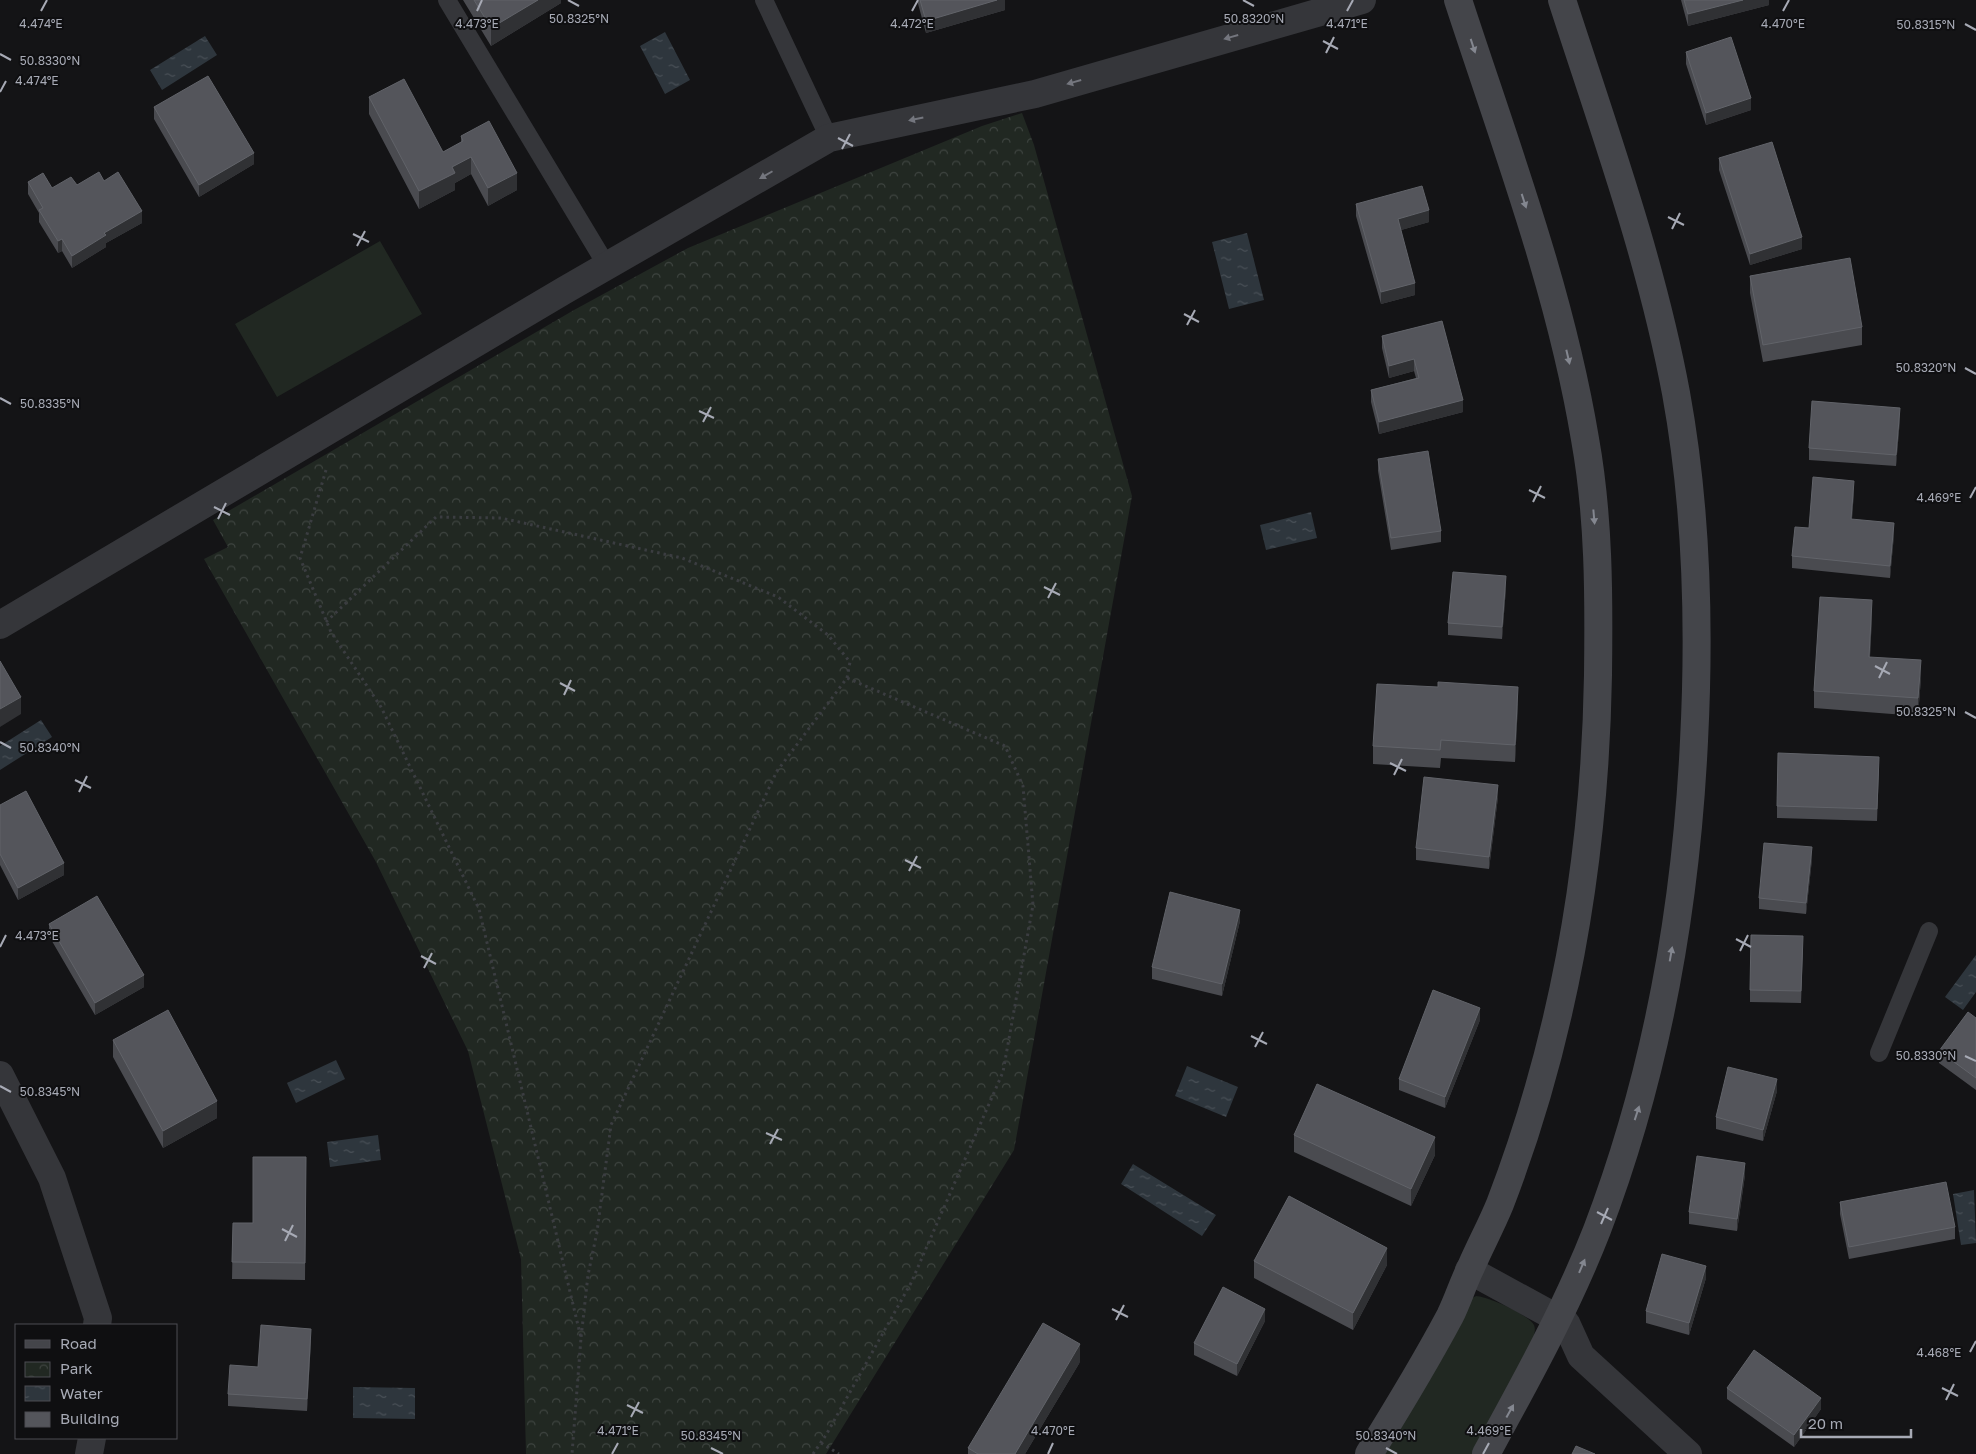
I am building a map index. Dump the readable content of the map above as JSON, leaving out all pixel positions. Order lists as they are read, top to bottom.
{
  "legend": [
    "Road",
    "Park",
    "Water",
    "Building"
  ],
  "scale_bar": "20 m",
  "coordinates": [
    "50.8325°N",
    "50.8320°N",
    "4.474°E",
    "4.473°E",
    "4.472°E",
    "4.471°E",
    "4.470°E",
    "50.8315°N",
    "50.8330°N",
    "50.8335°N",
    "4.469°E",
    "50.8340°N",
    "50.8345°N",
    "4.468°E"
  ]
}
